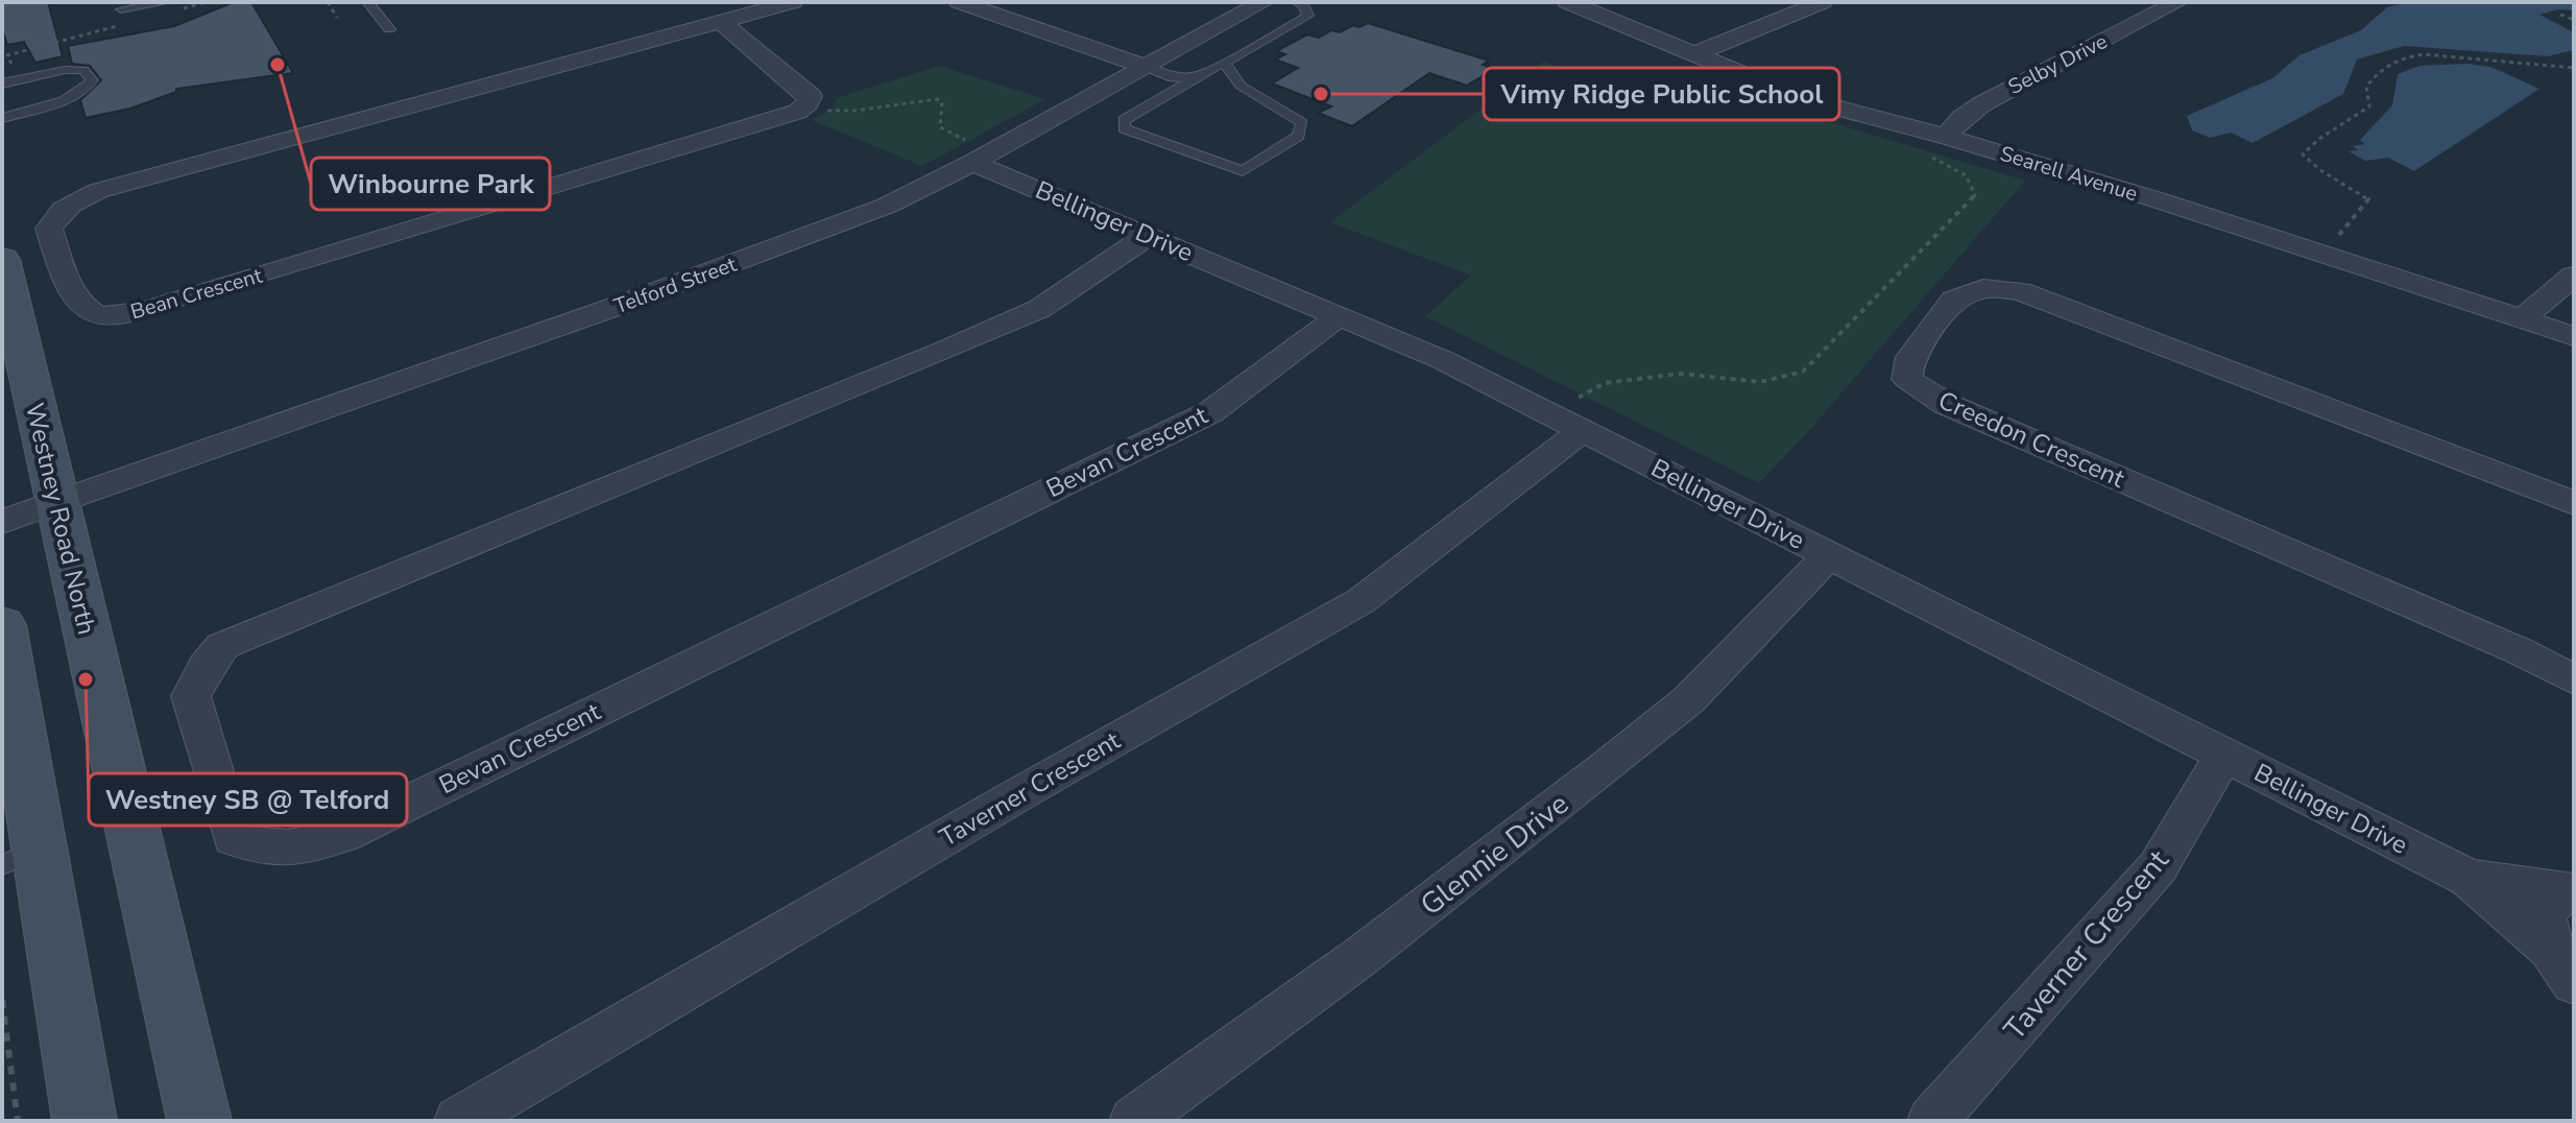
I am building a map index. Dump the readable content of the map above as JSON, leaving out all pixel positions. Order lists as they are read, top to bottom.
{
  "streets": {
    "main road": ["Westney Road North"],
    "street": [
      "Selby Drive",
      "Searell Avenue",
      "Bellinger Drive",
      "Telford Street",
      "Bean Crescent",
      "Creedon Crescent",
      "Bevan Crescent",
      "Taverner Crescent",
      "Glennie Drive"
    ]
  },
  "crossings": [
    ["Selby Drive", "Searell Avenue"],
    ["Bellinger Drive", "Telford Street"],
    ["Bellinger Drive", "Bevan Crescent"],
    ["Bellinger Drive", "Taverner Crescent"],
    ["Bellinger Drive", "Glennie Drive"],
    ["Telford Street", "Westney Road North"]
  ],
  "places": ["Winbourne Park", "Vimy Ridge Public School", "Westney SB @ Telford"]
}
